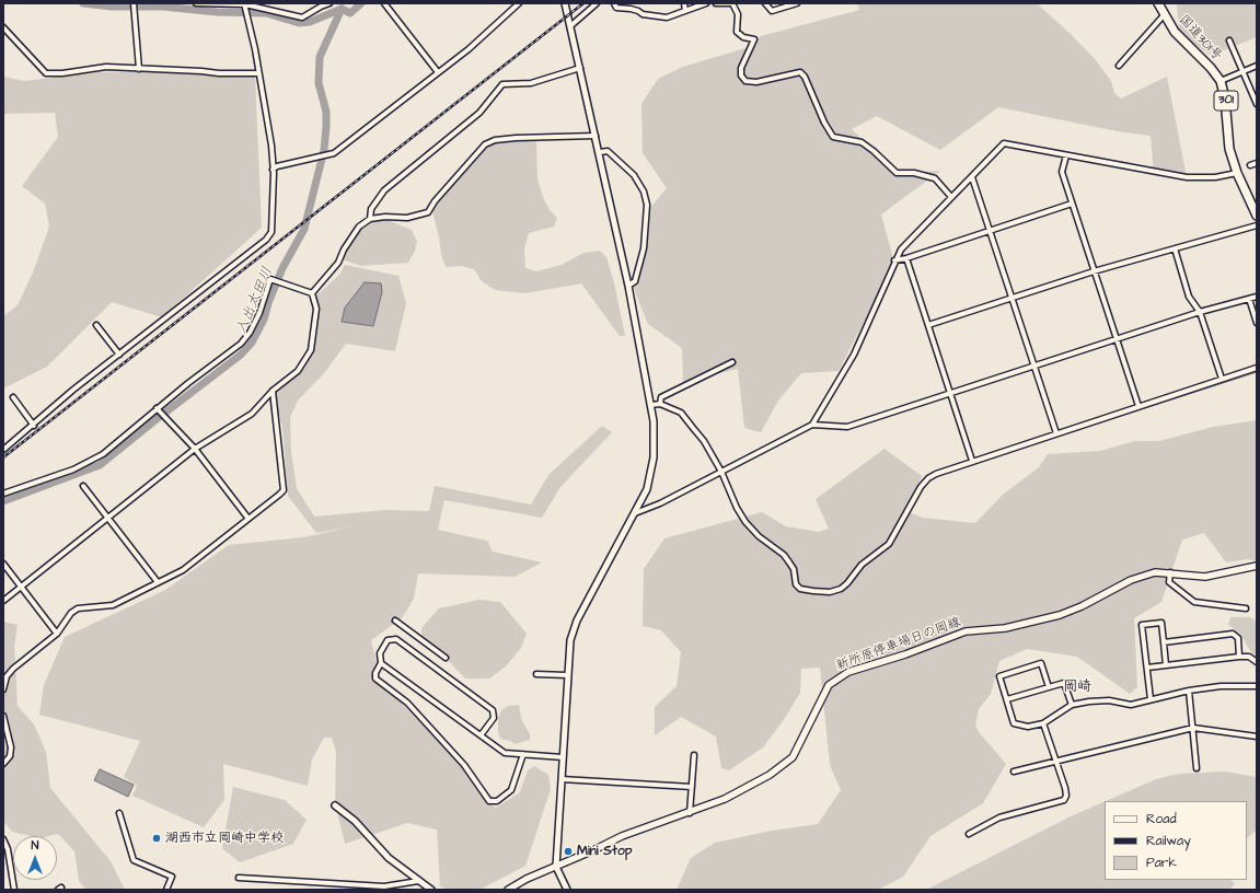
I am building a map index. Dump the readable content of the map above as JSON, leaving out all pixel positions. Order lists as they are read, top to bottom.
{
  "streets": {
    "highway": ["国道301号", "301"],
    "main road": ["新所原停車場日の岡線"]
  },
  "districts": ["岡崎"],
  "water": ["入出太田川"],
  "places": ["湖西市立岡崎中学校", "Mini Stop"],
  "legend": ["Road", "Railway", "Park"],
  "north": "top"
}
